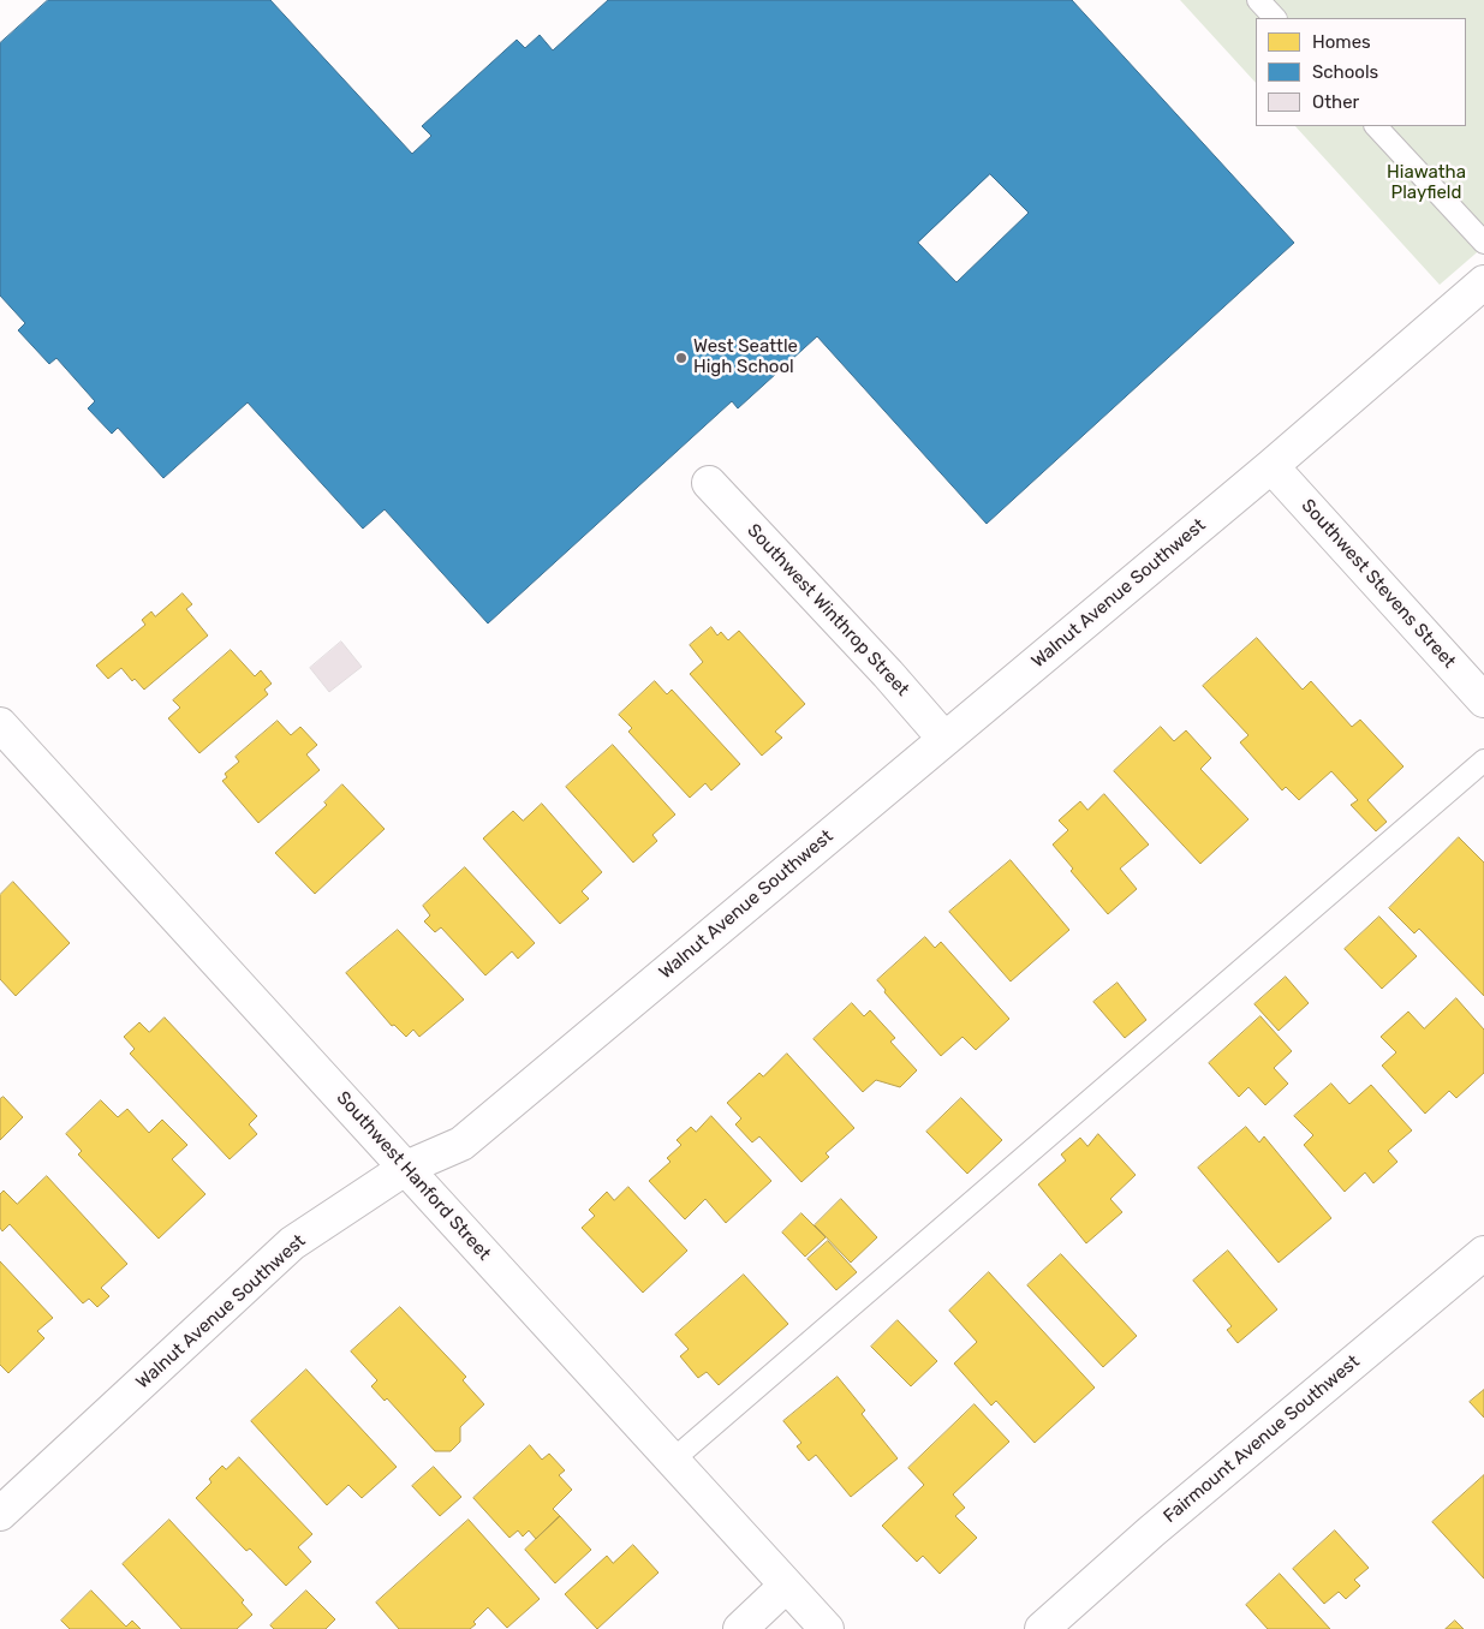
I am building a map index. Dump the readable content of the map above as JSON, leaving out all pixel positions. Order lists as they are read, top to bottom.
{
  "streets": {
    "street": [
      "Southwest Stevens Street",
      "Walnut Avenue Southwest",
      "Southwest Winthrop Street",
      "Southwest Hanford Street",
      "Fairmount Avenue Southwest"
    ]
  },
  "crossings": [
    ["Southwest Stevens Street", "Walnut Avenue Southwest"],
    ["Walnut Avenue Southwest", "Southwest Winthrop Street"],
    ["Walnut Avenue Southwest", "Southwest Hanford Street"]
  ],
  "parks": ["Hiawatha Playfield"],
  "places": ["West Seattle High School"],
  "legend": ["Homes", "Schools", "Other"]
}
